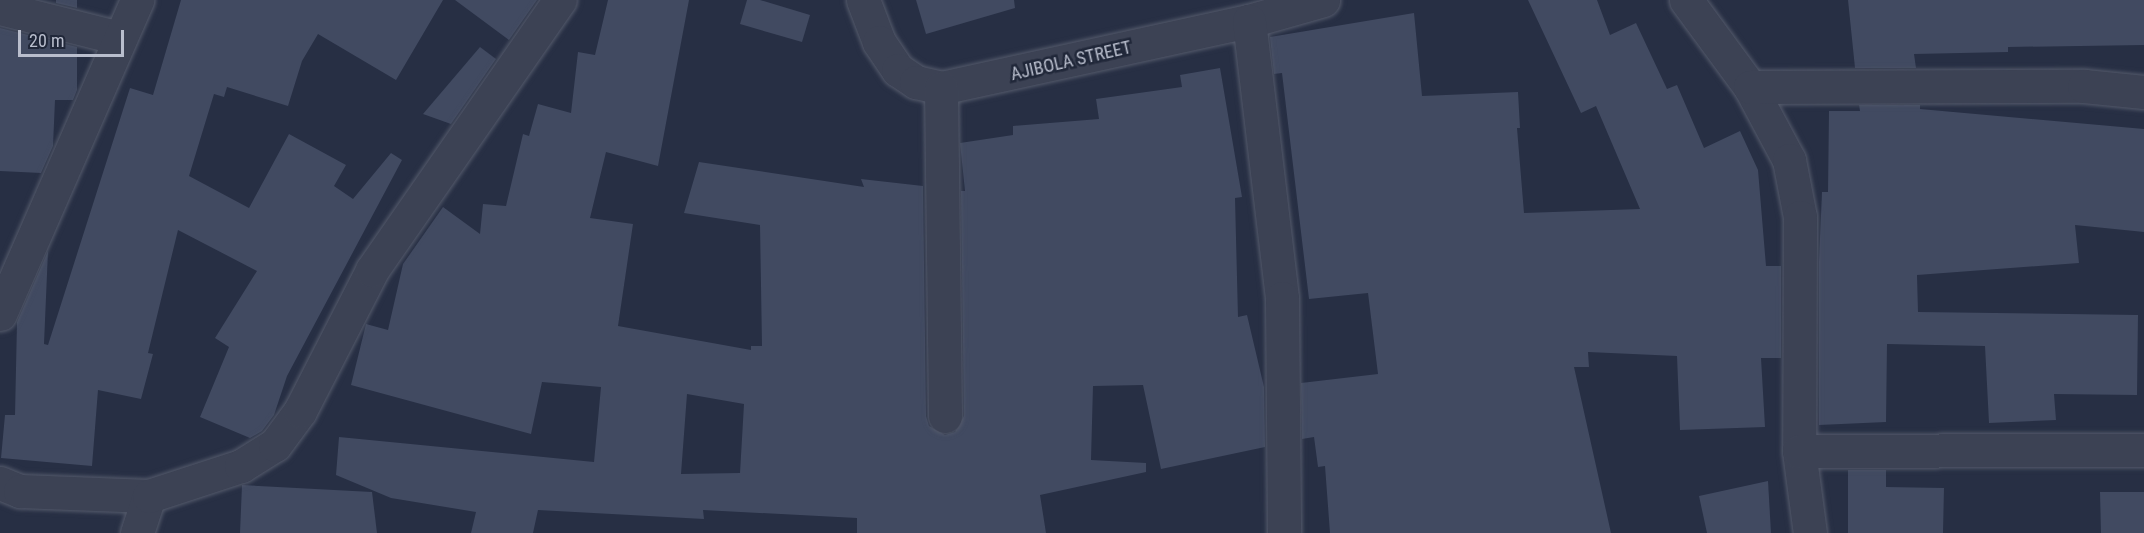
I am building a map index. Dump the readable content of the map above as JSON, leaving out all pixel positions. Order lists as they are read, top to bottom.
{
  "streets": {
    "street": ["AJIBOLA STREET"]
  },
  "scale_bar": "20 m"
}
